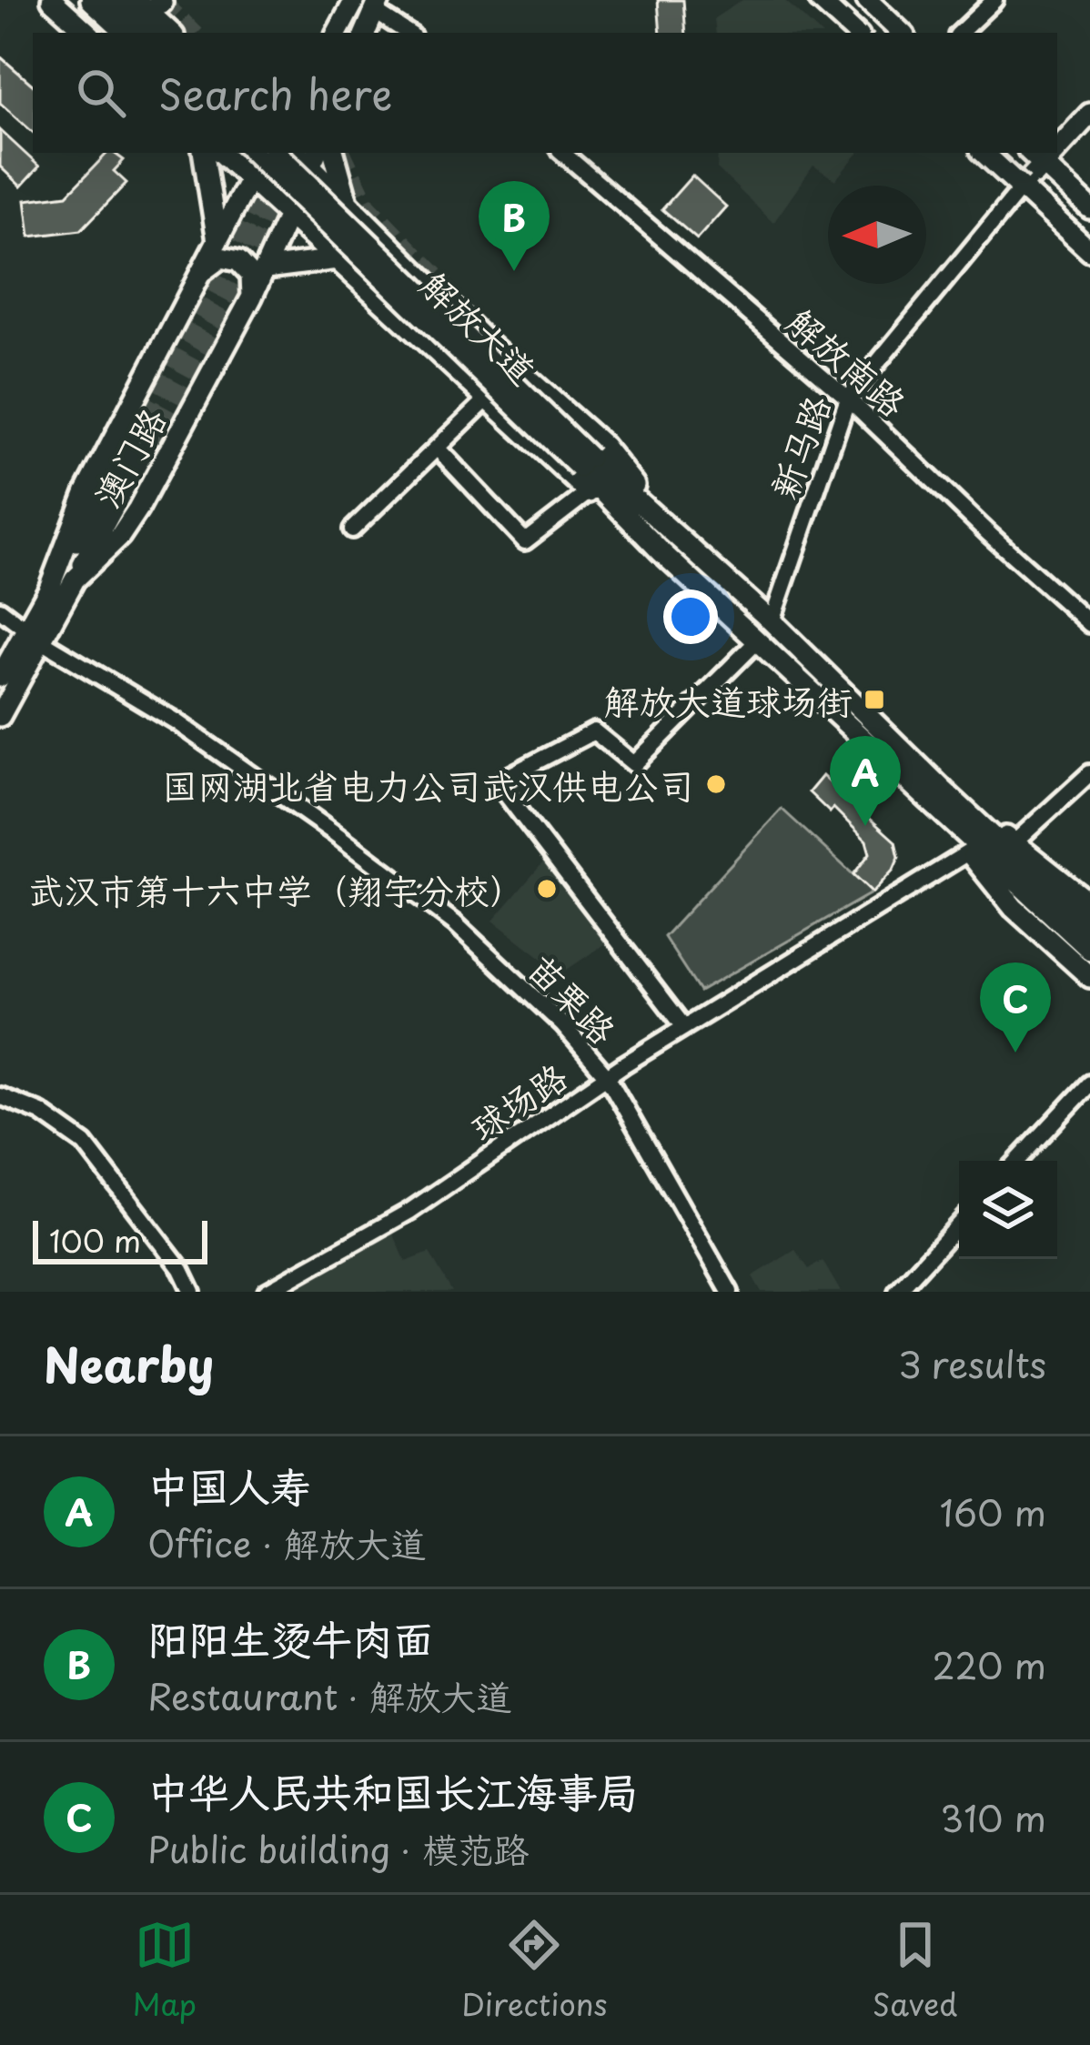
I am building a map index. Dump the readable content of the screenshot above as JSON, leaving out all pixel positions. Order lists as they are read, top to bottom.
{
  "streets": {
    "main road": ["解放大道", "新马路", "澳门路"],
    "street": ["解放南路", "苗栗路", "球场路"]
  },
  "crossings": [
    ["解放大道", "新马路"],
    ["解放大道", "澳门路"],
    ["解放大道", "球场路"],
    ["解放南路", "新马路"],
    ["澳门路", "苗栗路"],
    ["苗栗路", "球场路"]
  ],
  "places": {
    "transit": ["解放大道球场街"],
    "other": ["国网湖北省电力公司武汉供电公司", "武汉市第十六中学（翔宇分校）"]
  },
  "scale_bar": "100 m",
  "north": "left",
  "page": {
    "search": "Search here",
    "pins": ["B", "A", "C"],
    "scale": "100 m",
    "heading": ["Nearby", "3 results"],
    "list": [
      {
        "mark": "A",
        "name": "中国人寿",
        "note": "Office · 解放大道",
        "value": "160 m"
      },
      {
        "mark": "B",
        "name": "阳阳生烫牛肉面",
        "note": "Restaurant · 解放大道",
        "value": "220 m"
      },
      {
        "mark": "C",
        "name": "中华人民共和国长江海事局",
        "note": "Public building · 模范路",
        "value": "310 m"
      }
    ],
    "nav": ["Map", "Directions", "Saved"]
  }
}
